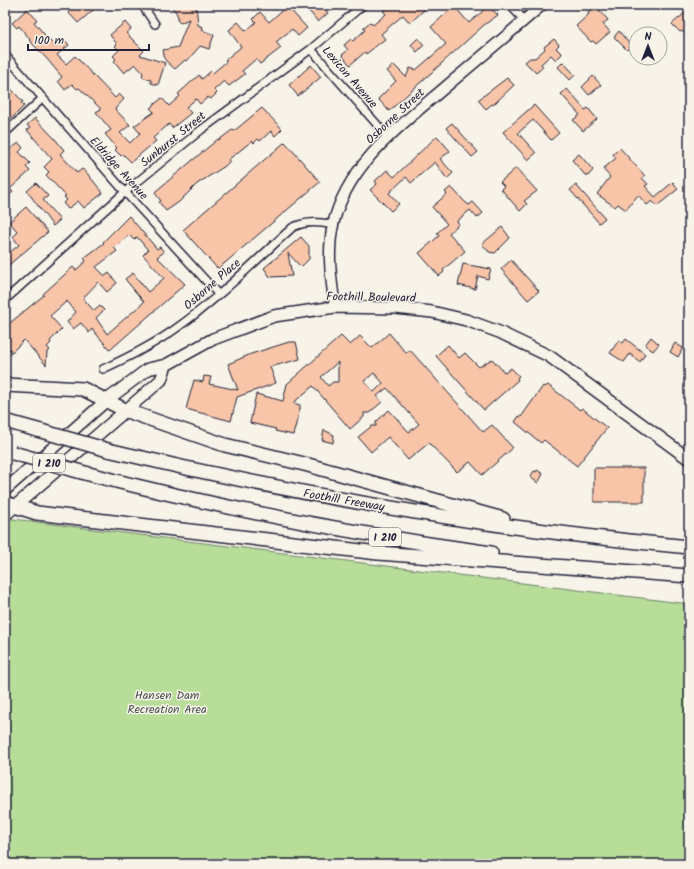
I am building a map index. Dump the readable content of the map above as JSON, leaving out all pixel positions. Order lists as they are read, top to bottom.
{
  "streets": {
    "highway": ["I 210", "Foothill Freeway"],
    "main road": ["Osborne Street", "Foothill Boulevard"],
    "street": [
      "Lexicon Avenue",
      "Sunburst Street",
      "Eldridge Avenue",
      "Osborne Place"
    ]
  },
  "crossings": [
    ["Lexicon Avenue", "Osborne Street"],
    ["Lexicon Avenue", "Sunburst Street"],
    ["Osborne Street", "Osborne Place"],
    ["Osborne Street", "Foothill Boulevard"],
    ["Sunburst Street", "Eldridge Avenue"],
    ["Eldridge Avenue", "Osborne Place"]
  ],
  "parks": ["Hansen Dam Recreation Area"],
  "scale_bar": "100 m",
  "north": "top"
}
